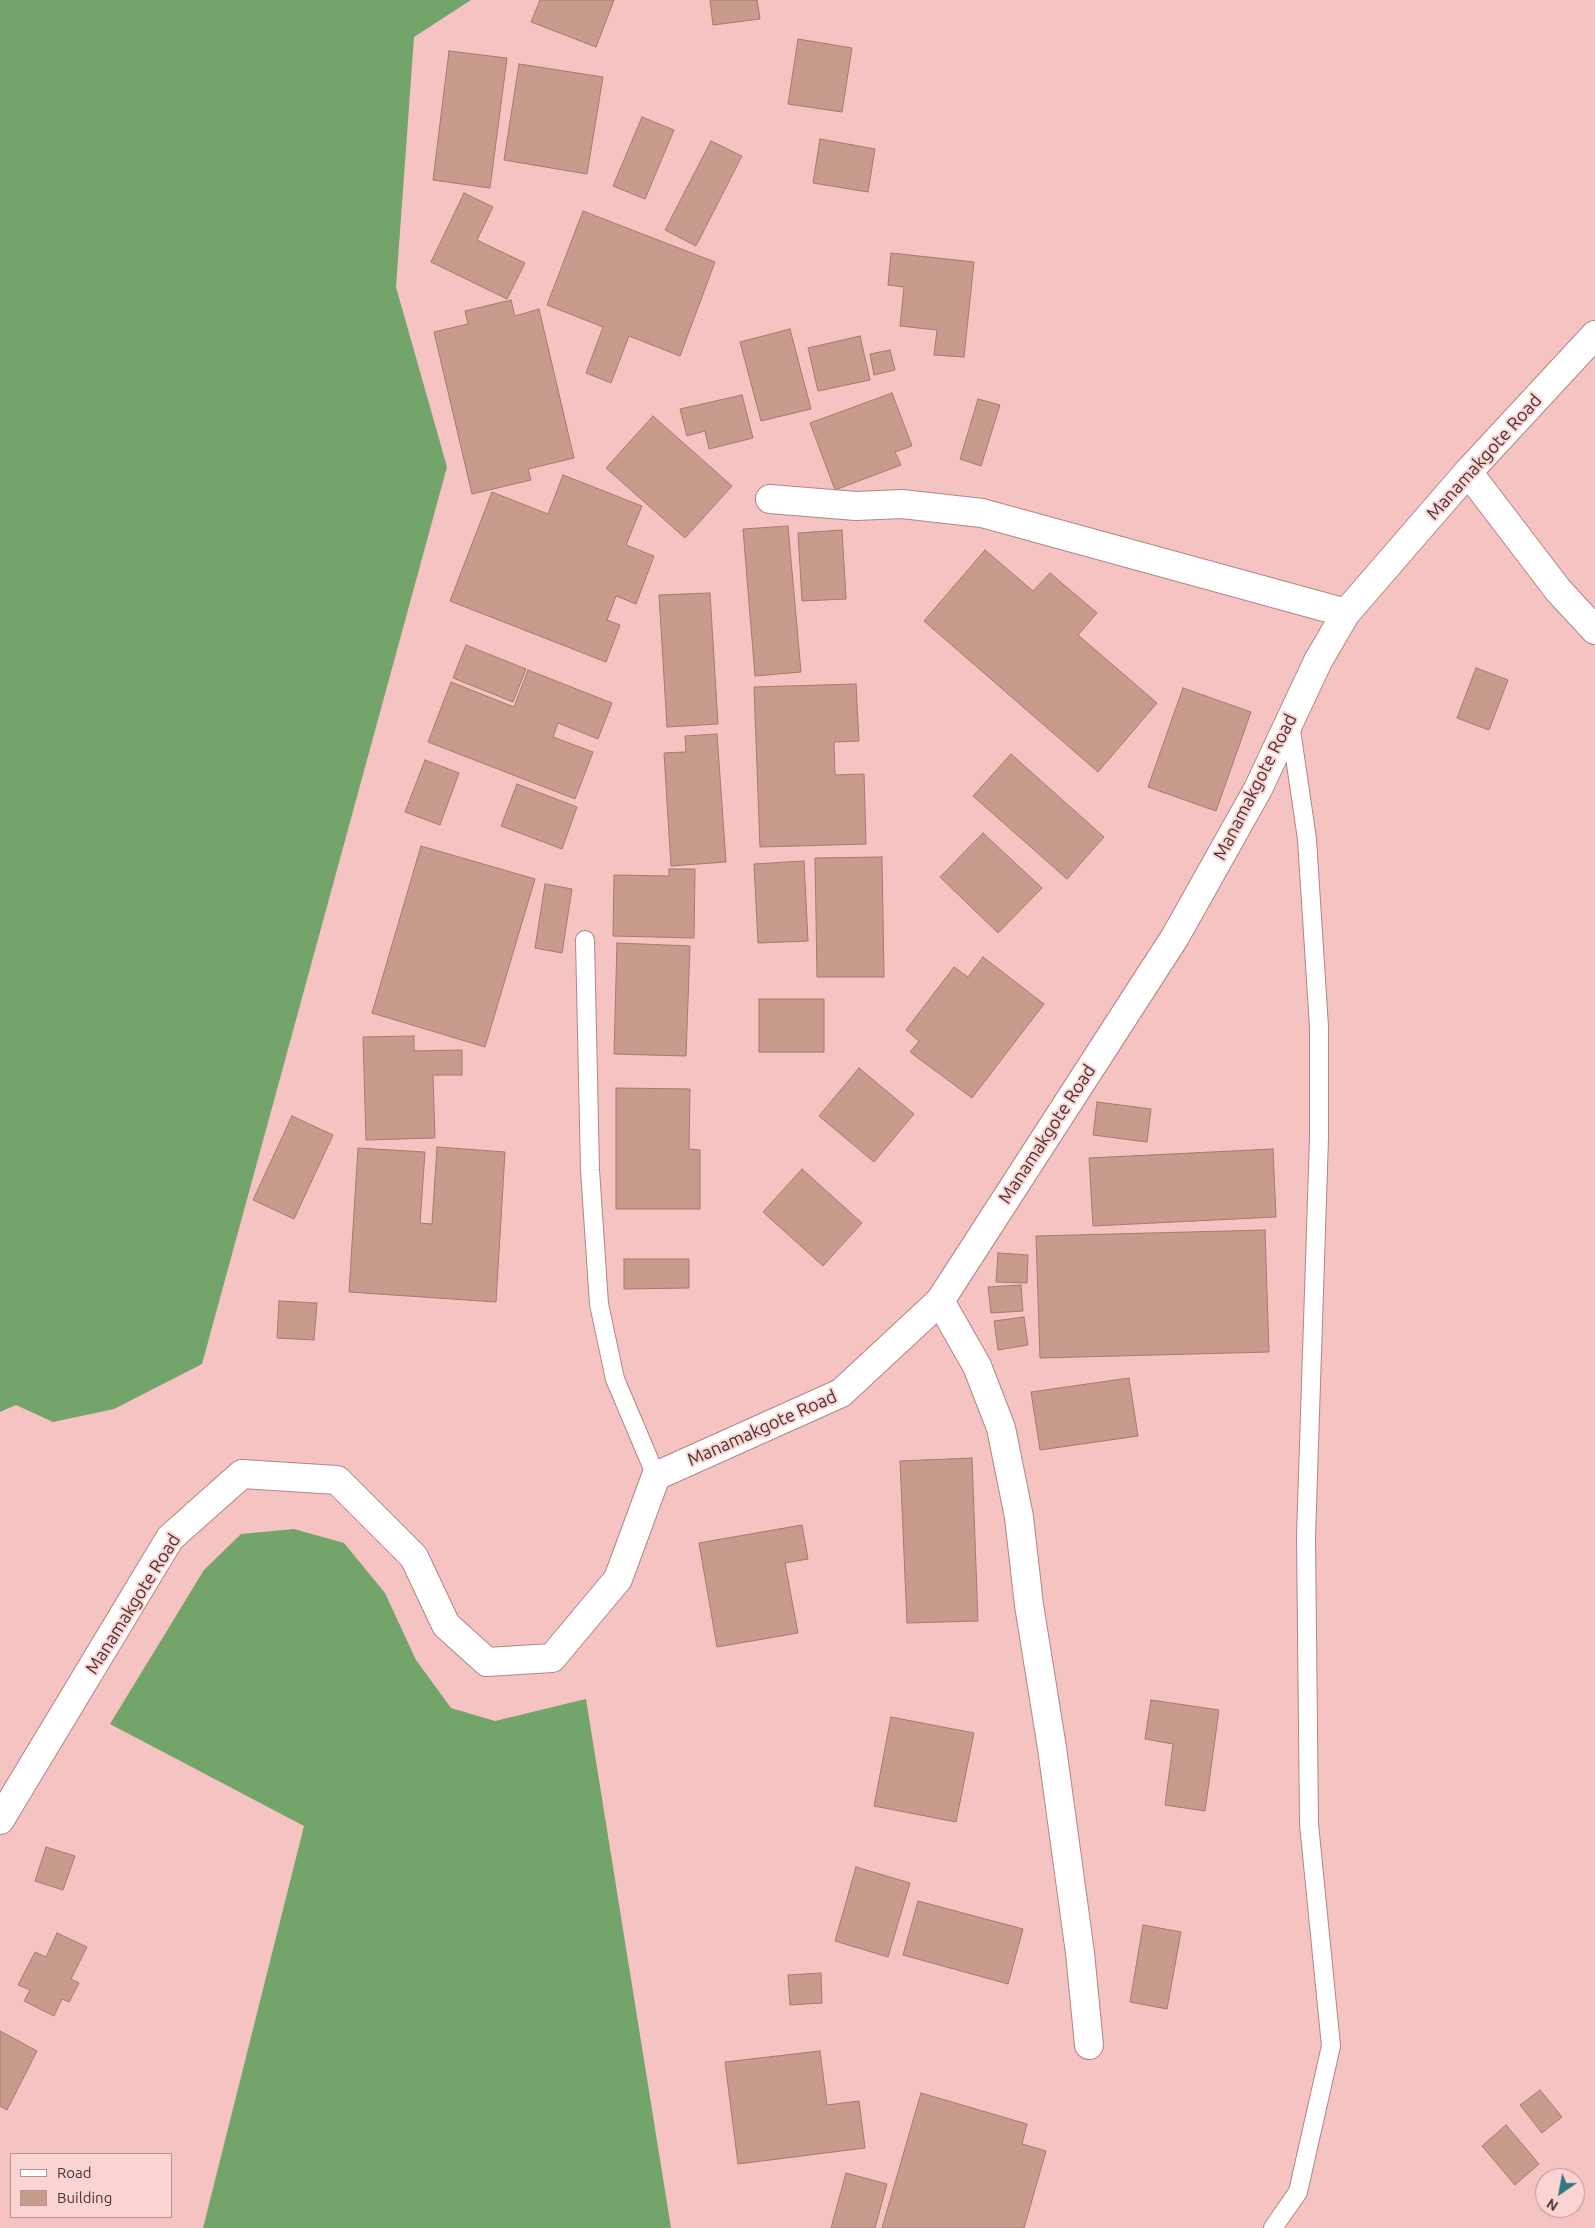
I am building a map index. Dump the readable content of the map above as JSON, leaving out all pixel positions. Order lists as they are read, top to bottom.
{
  "streets": {
    "street": ["Manamakgote Road"]
  },
  "legend": ["Road", "Building"],
  "north": "bottom left"
}
